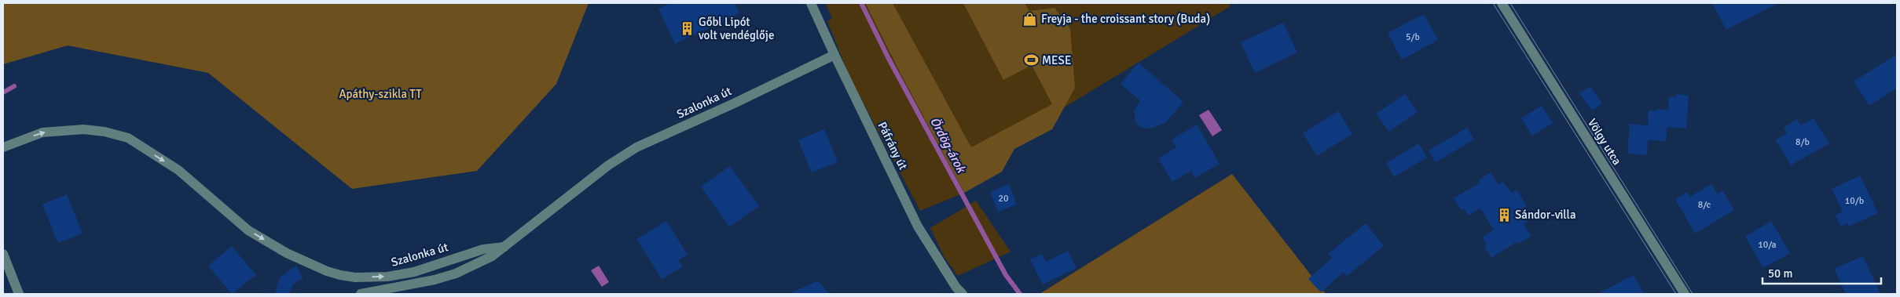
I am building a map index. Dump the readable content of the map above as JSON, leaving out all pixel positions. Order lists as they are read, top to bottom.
{
  "streets": {
    "street": ["Szalonka út", "Völgy utca", "Páfrány út"]
  },
  "crossings": [
    ["Szalonka út", "Páfrány út"]
  ],
  "one_way": ["Szalonka út"],
  "water": ["Ördög-árok"],
  "parks": ["Apáthy-szikla TT"],
  "places": {
    "shop": ["Freyja - the croissant story (Buda)"],
    "building": ["Gőbl Lipót volt vendéglője", "Sándor-villa"],
    "sports": ["MESE"]
  },
  "house_numbers": [
    "5/b",
    "8/b",
    "20",
    "10/b",
    "8/c",
    "10/a"
  ],
  "scale_bar": "50 m"
}
